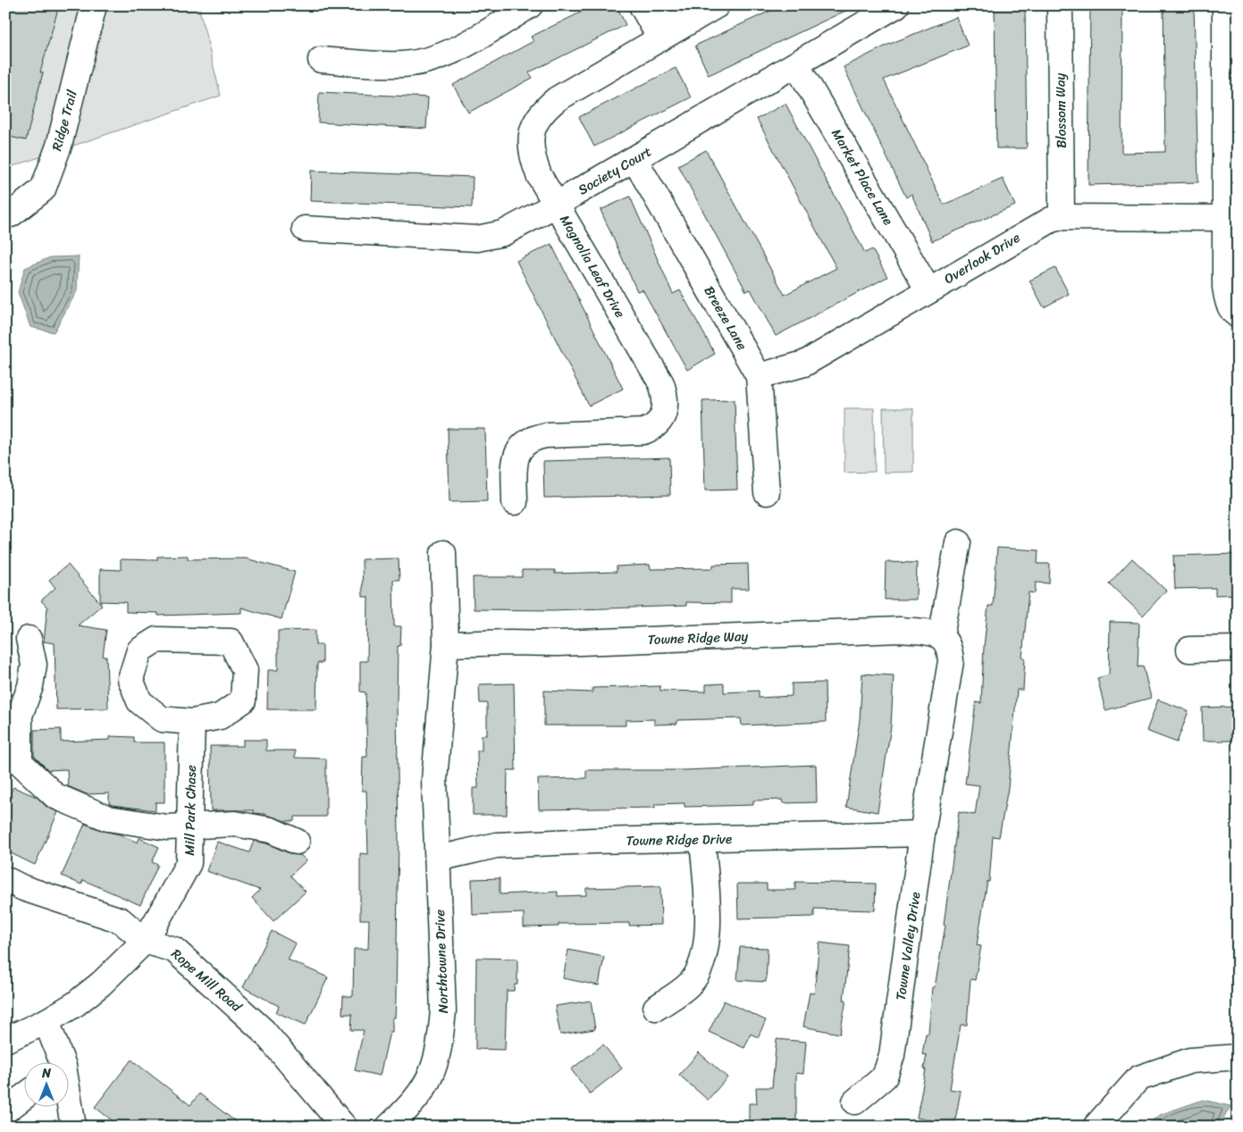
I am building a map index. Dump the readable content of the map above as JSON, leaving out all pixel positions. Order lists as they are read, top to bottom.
{
  "streets": {
    "street": [
      "Blossom Way",
      "Ridge Trail",
      "Society Court",
      "Market Place Lane",
      "Overlook Drive",
      "Magnolia Leaf Drive",
      "Breeze Lane",
      "Towne Ridge Way",
      "Mill Park Chase",
      "Towne Ridge Drive",
      "Towne Valley Drive",
      "Northtowne Drive",
      "Rope Mill Road"
    ]
  },
  "crossings": [
    ["Blossom Way", "Overlook Drive"],
    ["Society Court", "Market Place Lane"],
    ["Society Court", "Magnolia Leaf Drive"],
    ["Society Court", "Breeze Lane"],
    ["Market Place Lane", "Overlook Drive"],
    ["Overlook Drive", "Breeze Lane"],
    ["Towne Ridge Way", "Towne Valley Drive"],
    ["Towne Ridge Way", "Northtowne Drive"],
    ["Mill Park Chase", "Rope Mill Road"],
    ["Towne Ridge Drive", "Towne Valley Drive"],
    ["Towne Ridge Drive", "Northtowne Drive"]
  ],
  "north": "top"
}
